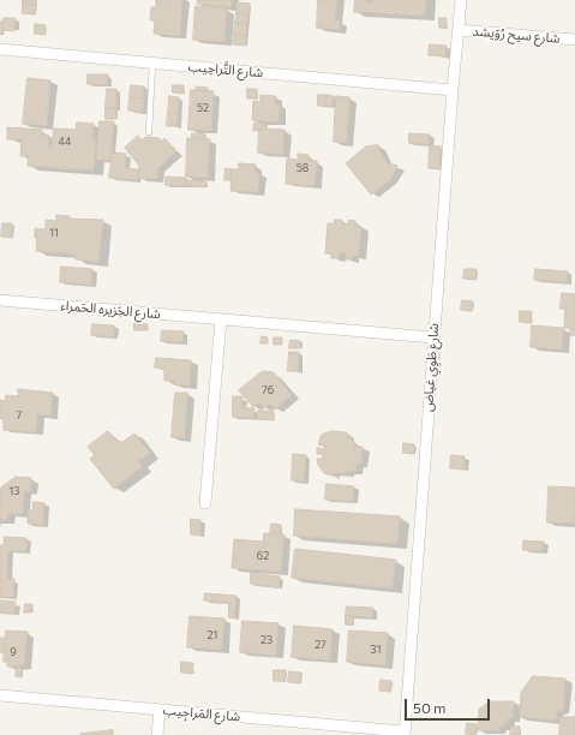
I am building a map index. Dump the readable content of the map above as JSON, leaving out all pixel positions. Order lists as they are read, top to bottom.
{
  "streets": {
    "street": [
      "شارع سيح رُوَيشد",
      "شارع التَّراحِيب",
      "شارع الجَزيره الحَمراء",
      "شارع طَوِي غياض",
      "شارع المَراجِيب"
    ]
  },
  "crossings": [
    ["شارع سيح رُوَيشد", "شارع طَوِي غياض"],
    ["شارع التَّراحِيب", "شارع طَوِي غياض"],
    ["شارع الجَزيره الحَمراء", "شارع طَوِي غياض"],
    ["شارع طَوِي غياض", "شارع المَراجِيب"]
  ],
  "house_numbers": [
    "52",
    "44",
    "58",
    "11",
    "76",
    "7",
    "13",
    "62",
    "21",
    "23",
    "27",
    "31",
    "9"
  ],
  "scale_bar": "50 m"
}
